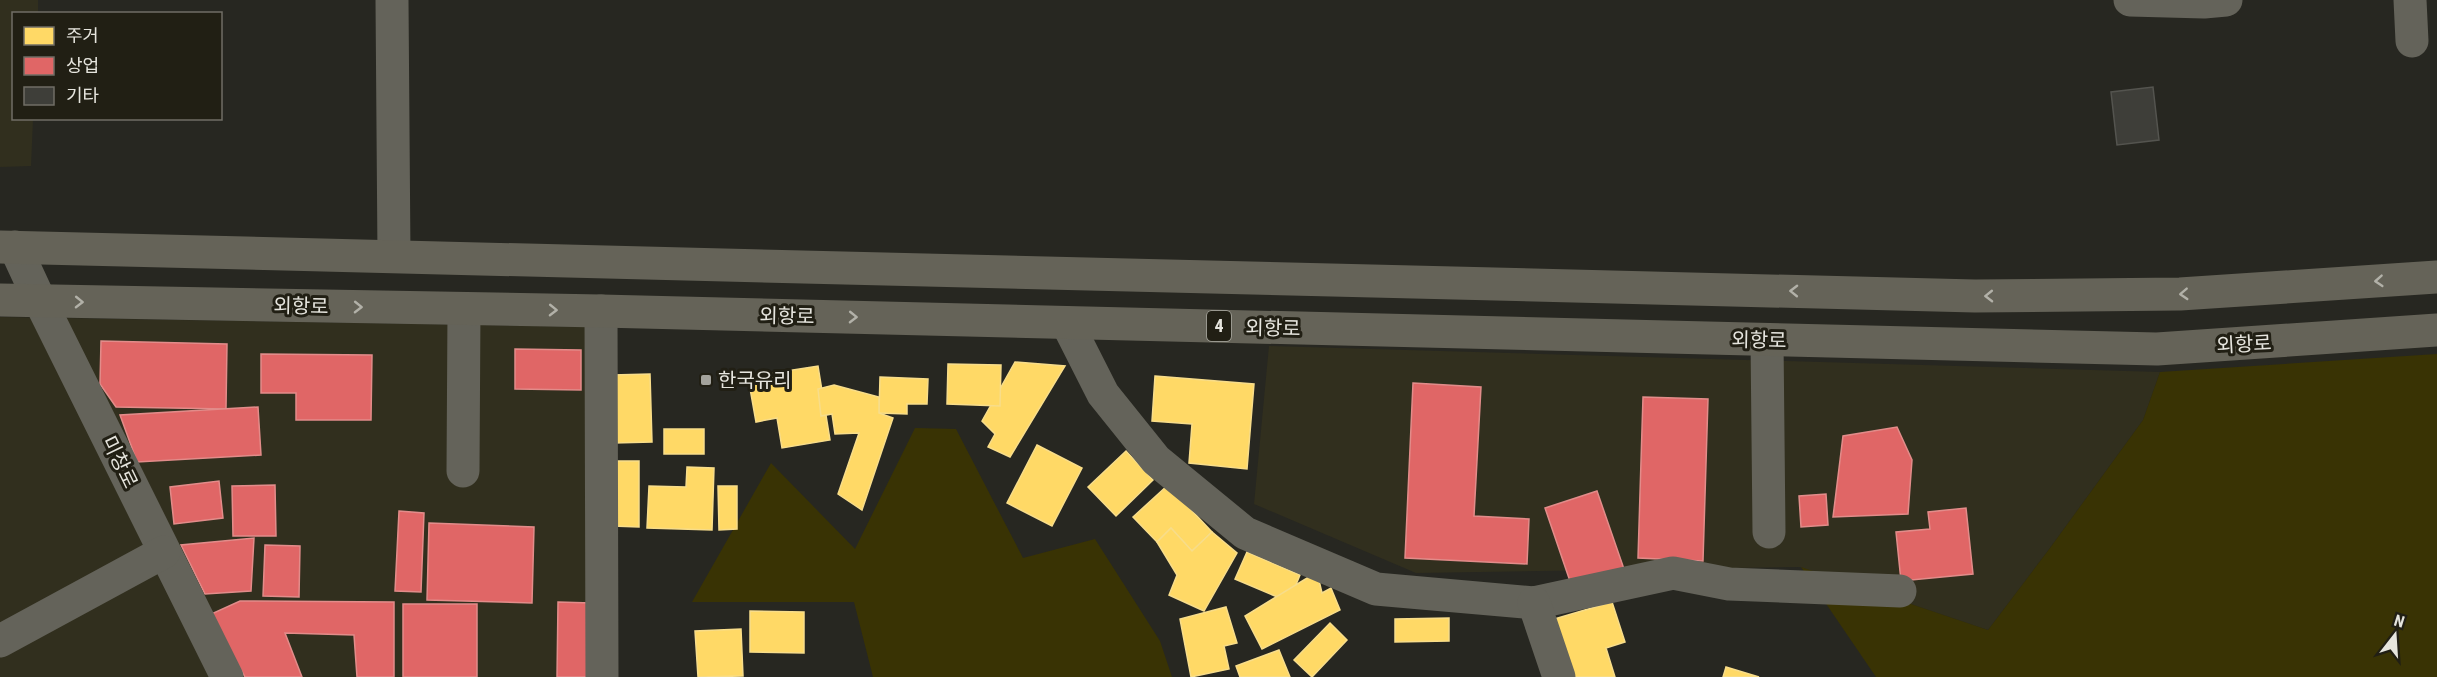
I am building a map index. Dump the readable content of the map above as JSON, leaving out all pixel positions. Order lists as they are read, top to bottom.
{
  "streets": {
    "main road": ["외항로", "4"],
    "street": ["미창로"]
  },
  "crossings": [
    ["외항로", "미창로"]
  ],
  "places": {
    "transit": ["한국유리"]
  },
  "legend": ["주거", "상업", "기타"],
  "north": "top"
}
